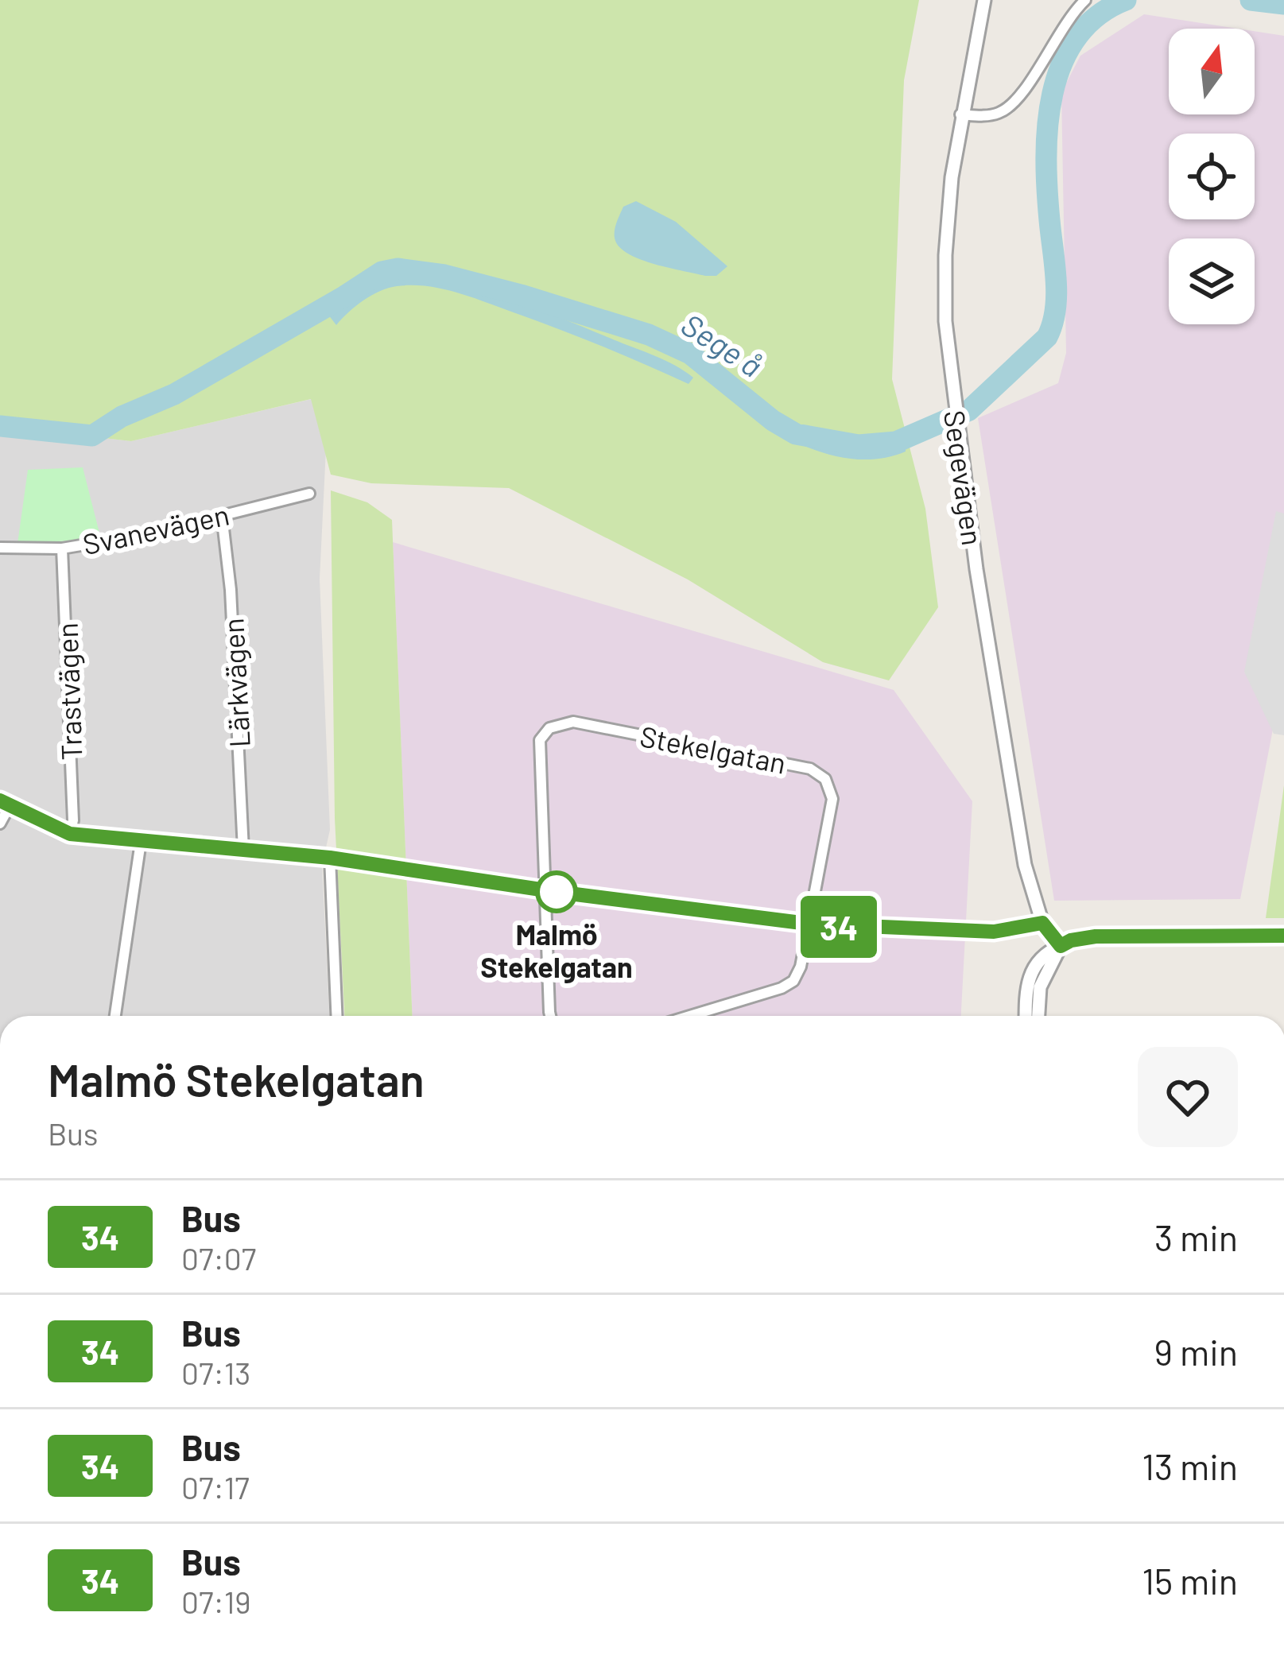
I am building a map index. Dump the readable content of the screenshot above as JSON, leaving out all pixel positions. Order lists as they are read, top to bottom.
{
  "streets": {
    "street": [
      "Segevägen",
      "Svanevägen",
      "Lärkvägen",
      "Trastvägen",
      "Stekelgatan"
    ]
  },
  "crossings": [
    ["Svanevägen", "Lärkvägen"],
    ["Svanevägen", "Trastvägen"]
  ],
  "water": ["Sege å"],
  "places": ["Malmö Stekelgatan"],
  "lines": ["bus line 34"],
  "north": "top",
  "page": {
    "on_map": "34",
    "heading": ["Malmö Stekelgatan", "Bus"],
    "list": [
      {
        "mark": "34",
        "name": "Bus",
        "note": "07:07",
        "value": "3 min"
      },
      {
        "mark": "34",
        "name": "Bus",
        "note": "07:13",
        "value": "9 min"
      },
      {
        "mark": "34",
        "name": "Bus",
        "note": "07:17",
        "value": "13 min"
      },
      {
        "mark": "34",
        "name": "Bus",
        "note": "07:19",
        "value": "15 min"
      }
    ]
  }
}
